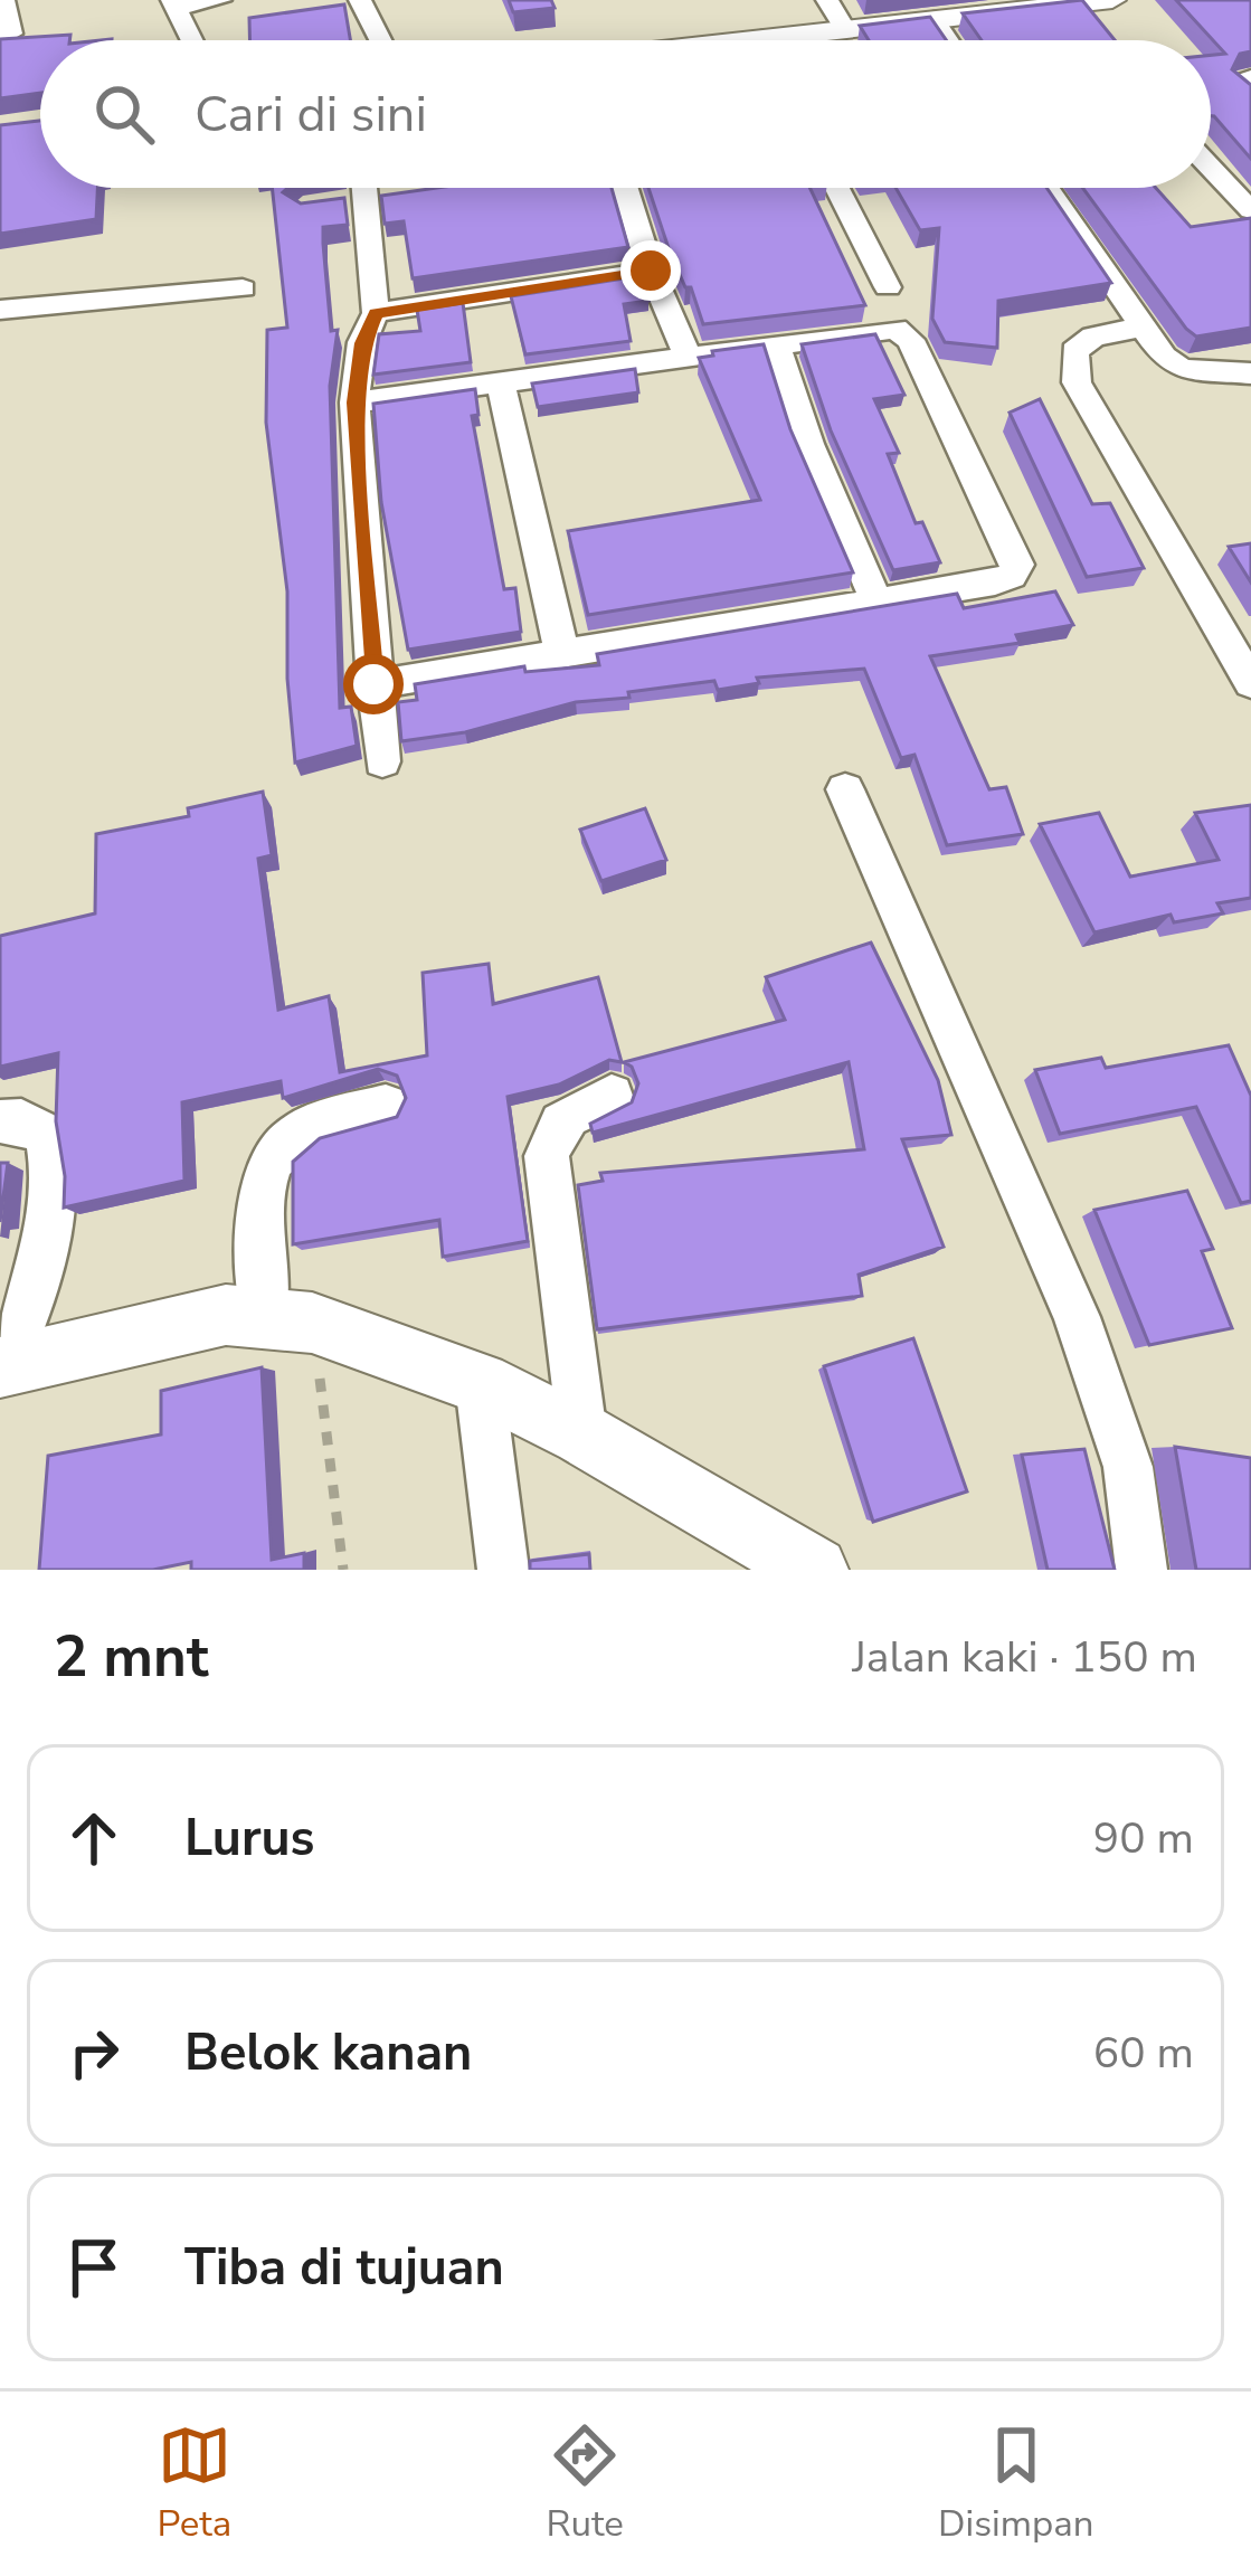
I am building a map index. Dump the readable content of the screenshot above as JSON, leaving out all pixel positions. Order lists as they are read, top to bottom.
{
  "page": {
    "search": "Cari di sini",
    "heading": ["2 mnt", "Jalan kaki · 150 m"],
    "list": [
      ["Lurus", "90 m"],
      ["Belok kanan", "60 m"],
      "Tiba di tujuan"
    ],
    "nav": ["Peta", "Rute", "Disimpan"]
  }
}
